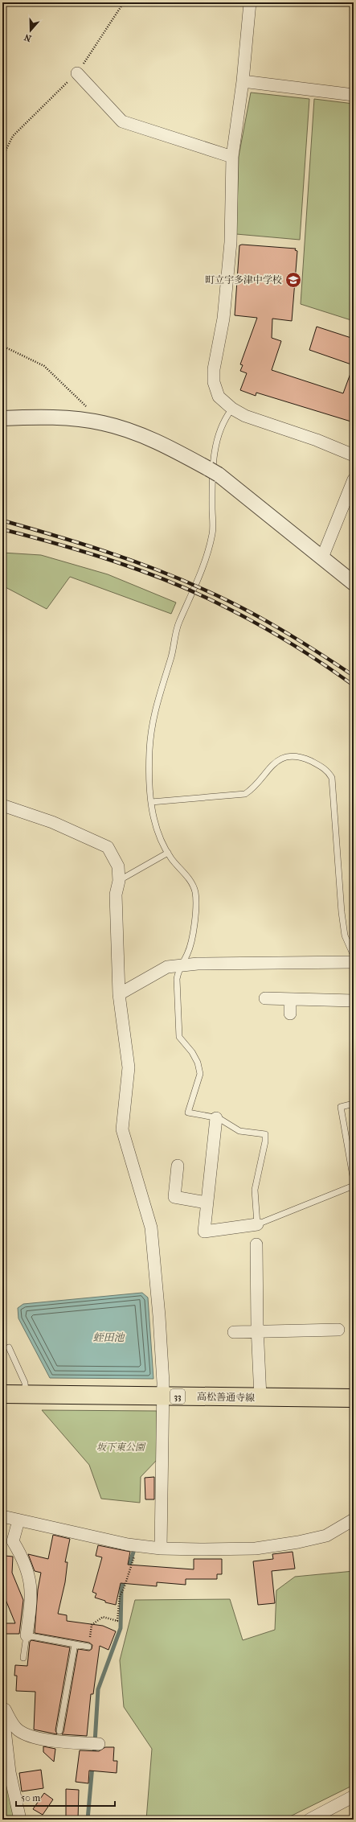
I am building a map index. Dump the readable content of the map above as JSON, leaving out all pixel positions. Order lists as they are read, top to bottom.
{
  "streets": {
    "main road": ["33", "高松善通寺線"]
  },
  "water": ["蛭田池"],
  "parks": ["坂下東公園"],
  "places": {
    "school or university": ["町立宇多津中学校"]
  },
  "scale_bar": "50 m",
  "north": "bottom"
}
